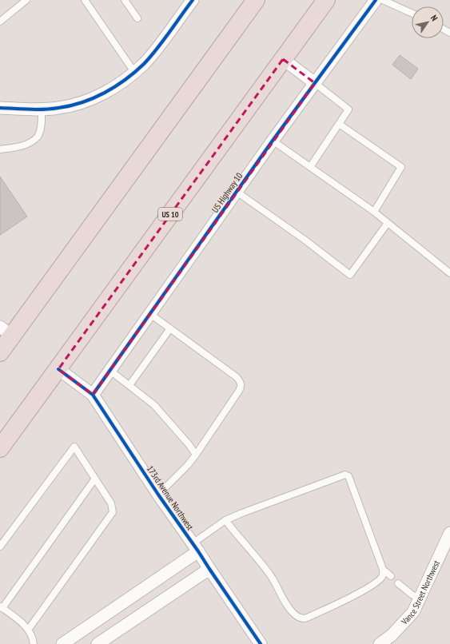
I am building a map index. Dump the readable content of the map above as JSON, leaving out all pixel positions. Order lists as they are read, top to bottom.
{
  "streets": {
    "highway": ["US 10"],
    "street": ["US Highway 10", "173rd Avenue Northwest", "Vance Street Northwest"]
  },
  "crossings": [
    ["US Highway 10", "173rd Avenue Northwest"],
    ["US 10", "173rd Avenue Northwest"]
  ],
  "north": "top right"
}
